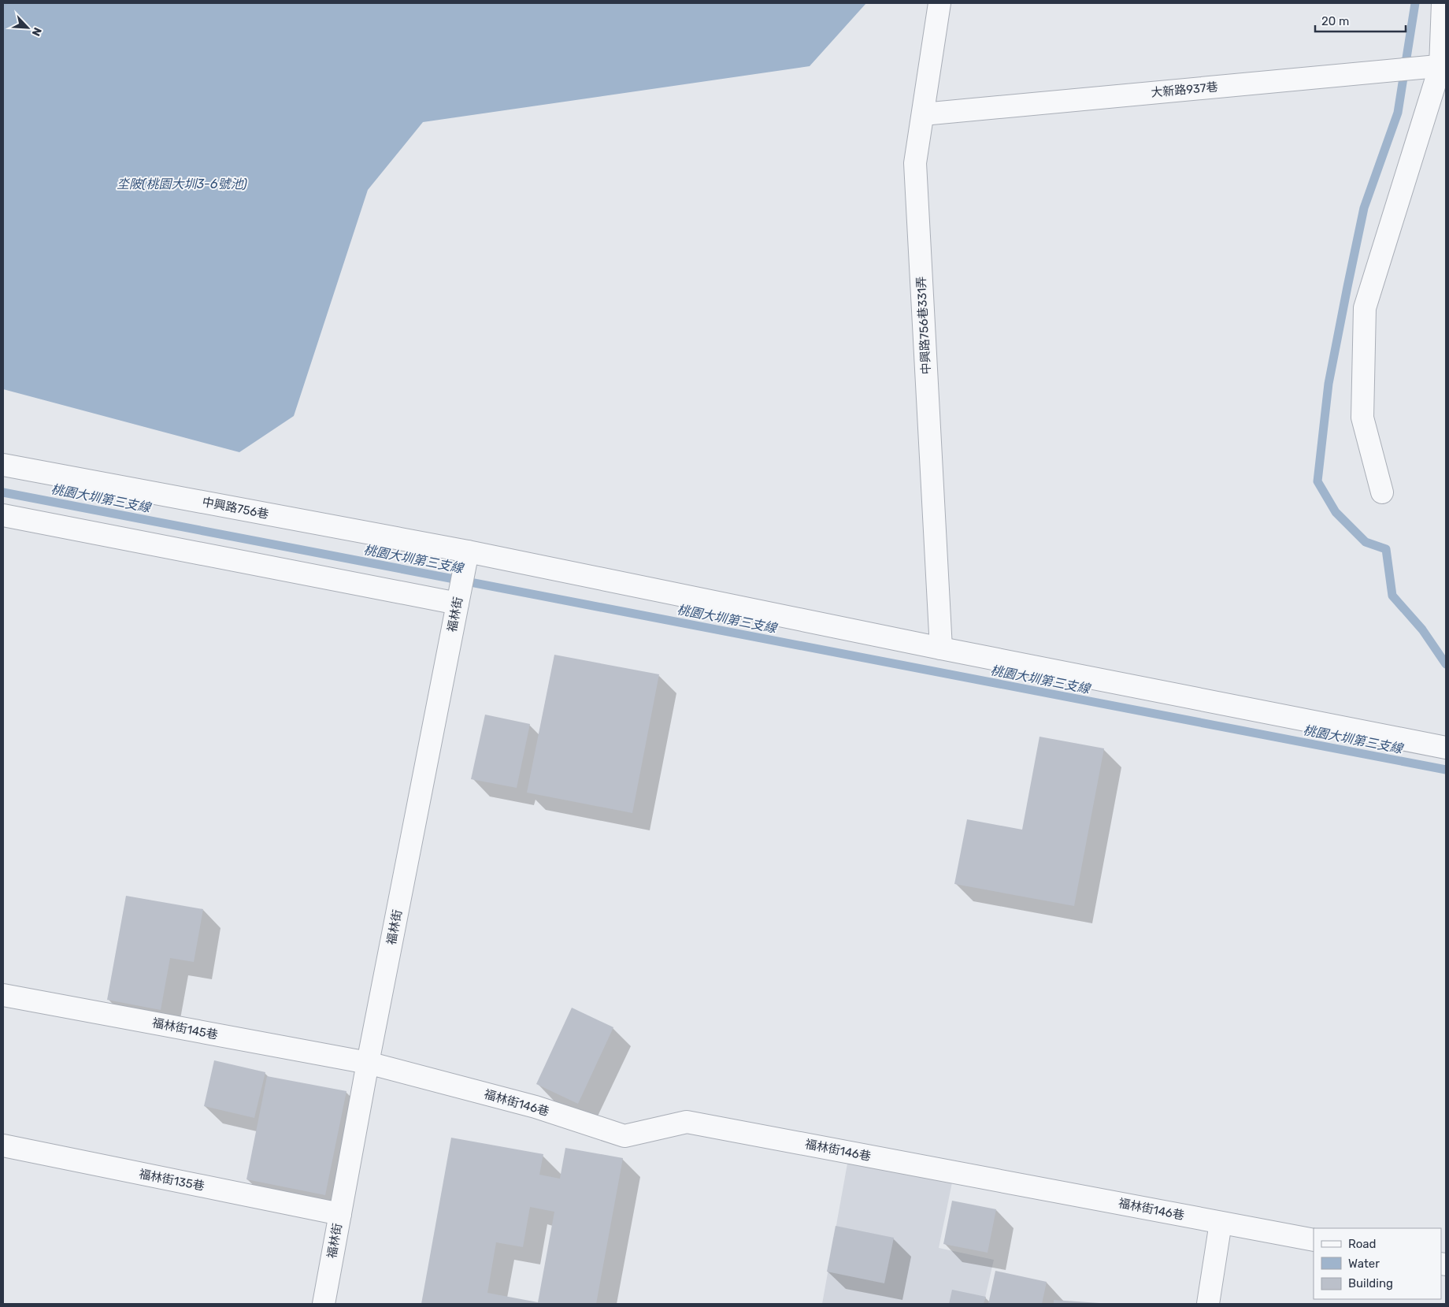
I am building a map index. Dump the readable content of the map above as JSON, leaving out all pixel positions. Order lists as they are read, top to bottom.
{
  "streets": {
    "street": [
      "大新路937巷",
      "中興路756巷331弄",
      "中興路756巷",
      "福林街",
      "福林街145巷",
      "福林街146巷",
      "福林街135巷"
    ]
  },
  "crossings": [
    ["大新路937巷", "中興路756巷331弄"],
    ["中興路756巷331弄", "中興路756巷"],
    ["中興路756巷", "福林街"],
    ["福林街", "福林街145巷"],
    ["福林街", "福林街146巷"],
    ["福林街", "福林街135巷"],
    ["福林街145巷", "福林街146巷"]
  ],
  "water": ["坔陂(桃園大圳3-6號池)", "桃園大圳第三支線"],
  "legend": ["Road", "Water", "Building"],
  "scale_bar": "20 m",
  "north": "bottom right"
}
